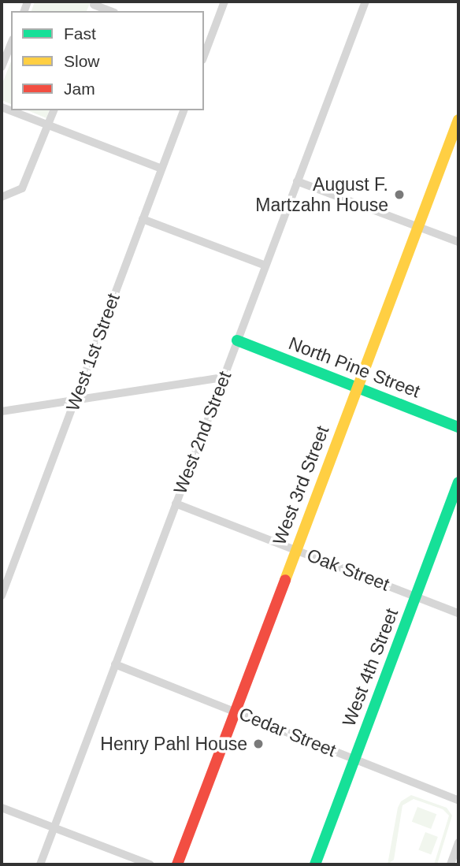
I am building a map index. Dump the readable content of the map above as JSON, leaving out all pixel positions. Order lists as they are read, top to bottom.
{
  "streets": {
    "main road": ["North Pine Street", "West 3rd Street", "West 4th Street"],
    "street": [
      "West 1st Street",
      "West 2nd Street",
      "Oak Street",
      "Cedar Street"
    ]
  },
  "crossings": [
    ["North Pine Street", "West 2nd Street"],
    ["North Pine Street", "West 3rd Street"],
    ["West 2nd Street", "Oak Street"],
    ["West 2nd Street", "Cedar Street"],
    ["West 3rd Street", "Oak Street"],
    ["West 3rd Street", "Cedar Street"],
    ["Oak Street", "West 4th Street"],
    ["West 4th Street", "Cedar Street"]
  ],
  "places": ["August F. Martzahn House", "Henry Pahl House"],
  "legend": ["Fast", "Slow", "Jam"]
}
